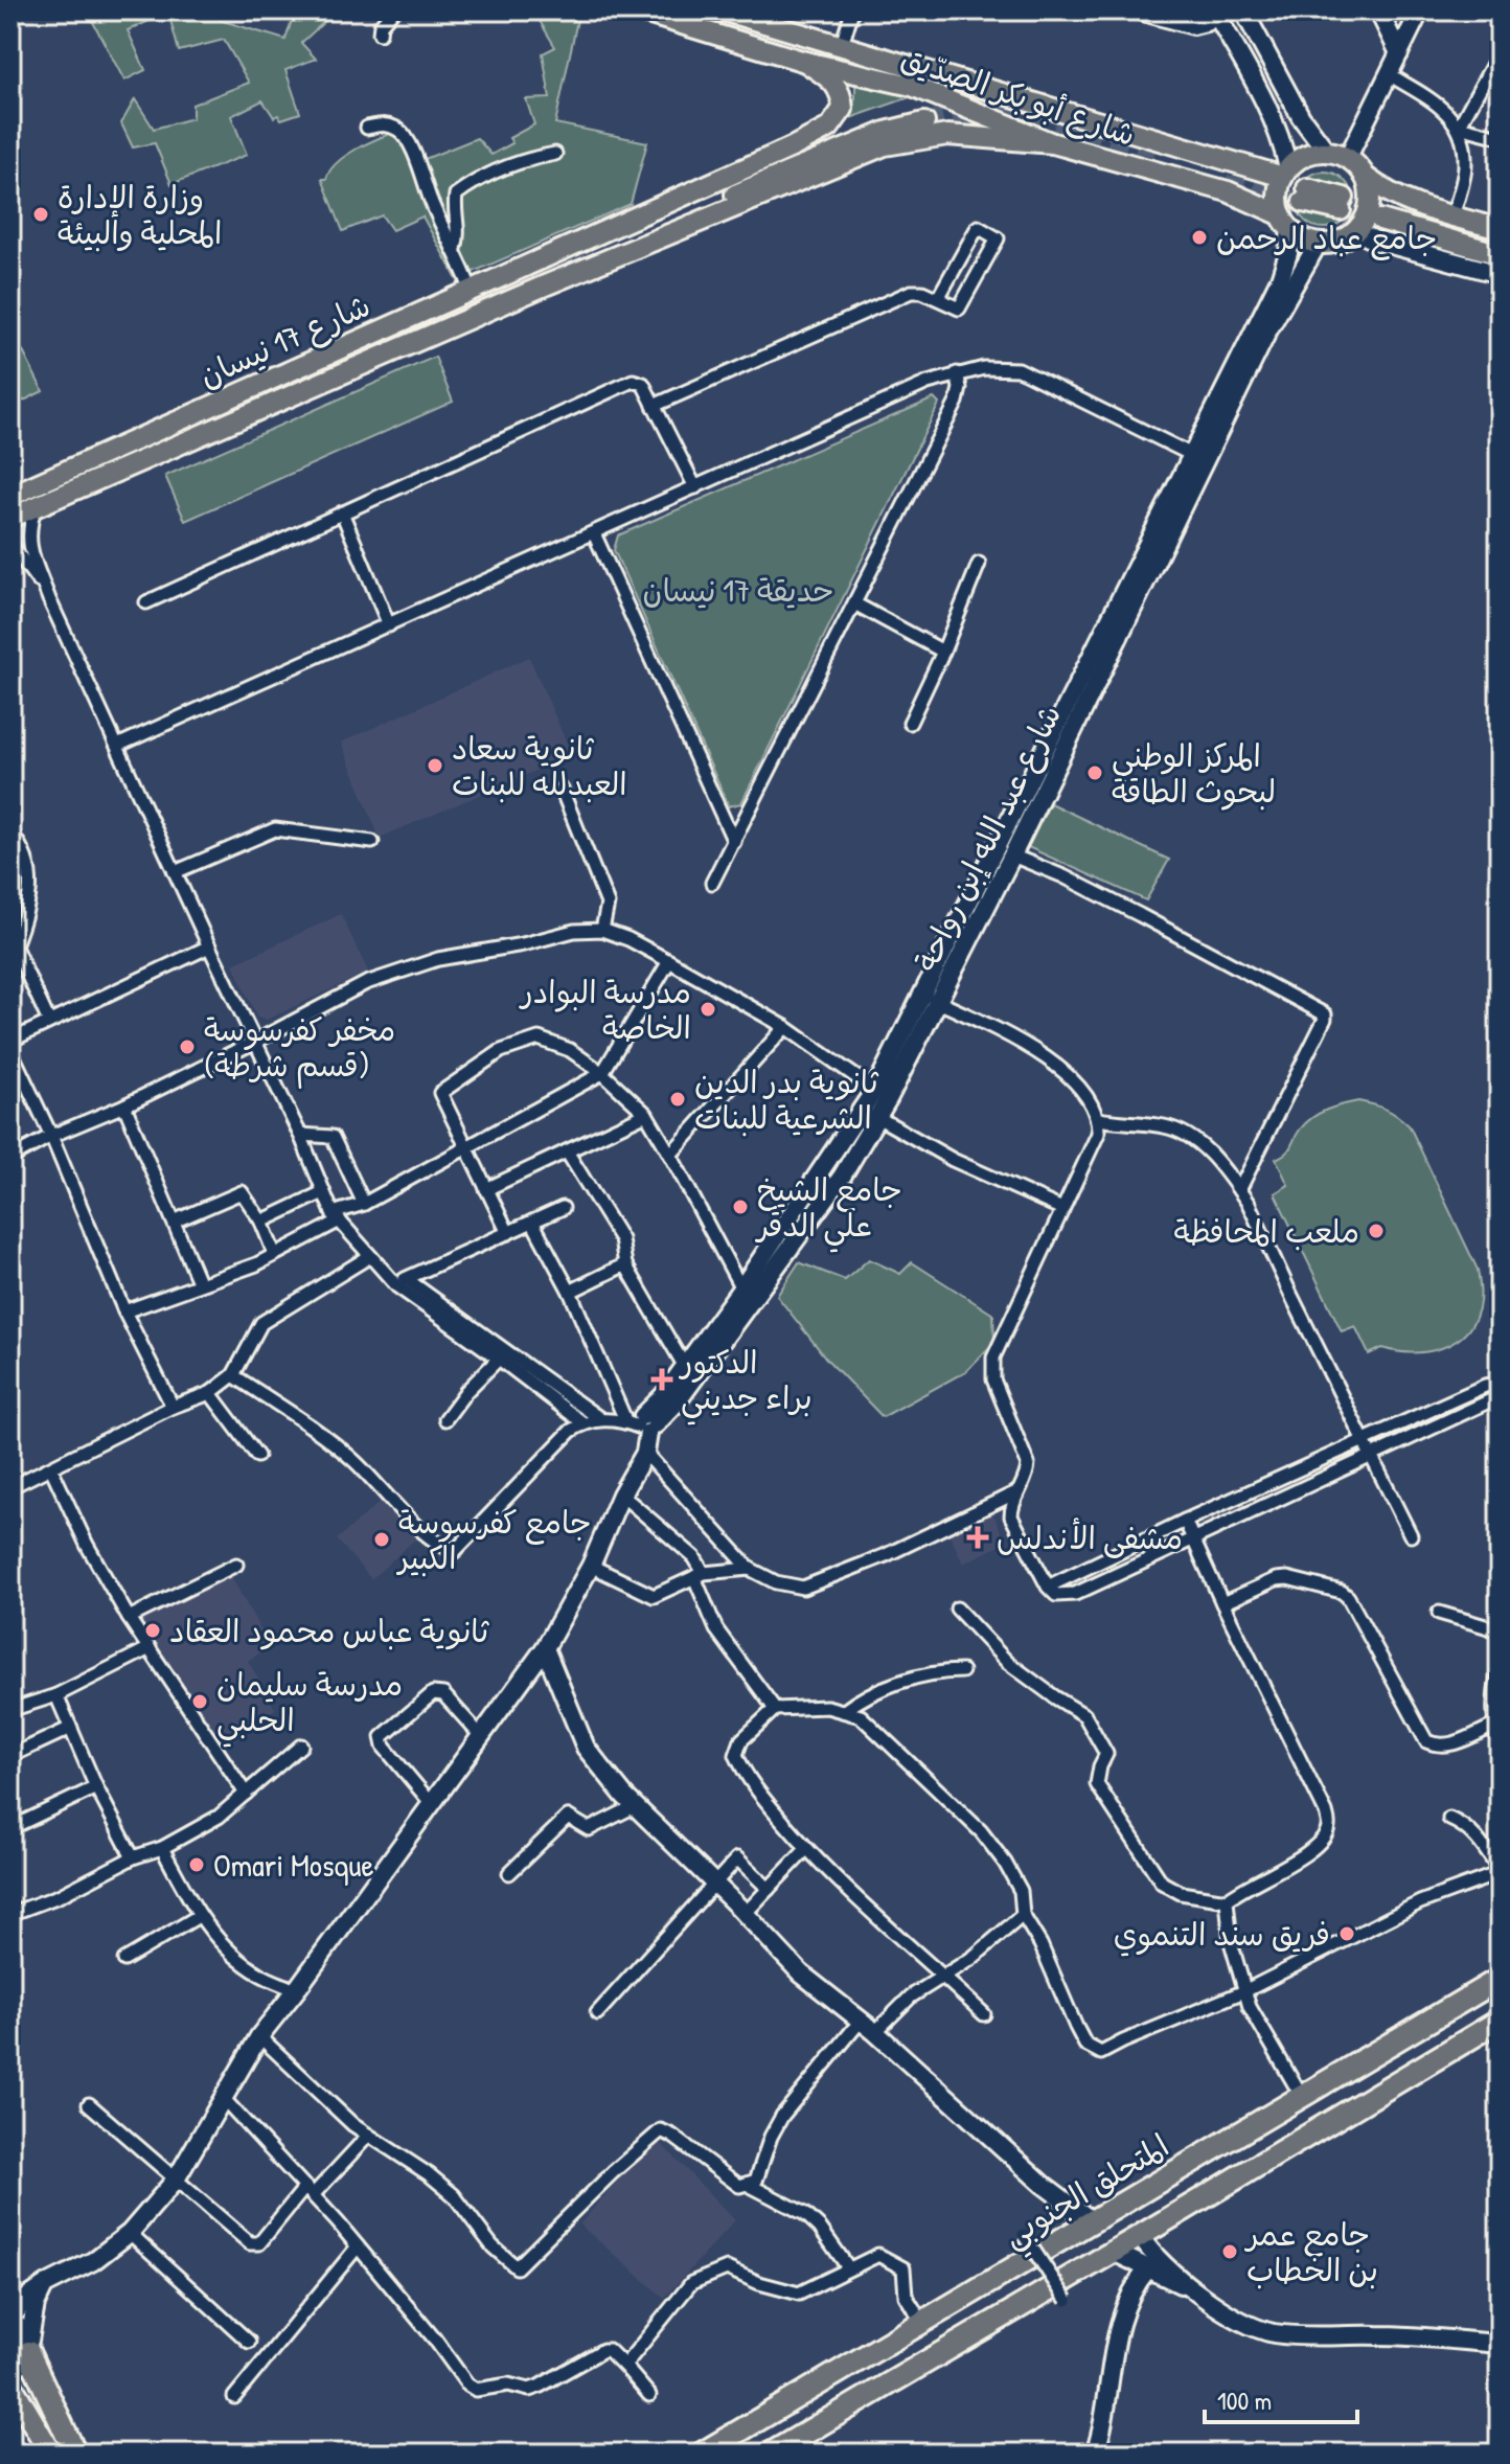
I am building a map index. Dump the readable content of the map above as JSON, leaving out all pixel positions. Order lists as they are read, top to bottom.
{
  "streets": {
    "highway": ["المتحلق الجنوبي"],
    "main road": ["شارع أبو بكر الصدّيق", "شارع 17 نيسان"],
    "street": ["شارع عبد الله إبن رواحة"]
  },
  "crossings": [
    ["شارع أبو بكر الصدّيق", "شارع عبد الله إبن رواحة"]
  ],
  "parks": ["حديقة 17 نيسان"],
  "places": {
    "other": [
      "وزارة الإدارة المحلية والبيئة",
      "جامع عباد الرحمن",
      "ثانوية سعاد العبدلله للبنات",
      "المركز الوطني لبحوث الطاقة",
      "مدرسة البوادر الخاصة",
      "مخفر كفرسوسة (قسم شرطة)",
      "ثانوية بدر الدين الشرعية للبنات",
      "جامع الشيخ علي الدقر",
      "ملعب المحافظة",
      "جامع كفرسوسة الكبير",
      "ثانوية عباس محمود العقاد",
      "مدرسة سليمان الحلبي",
      "Omari Mosque",
      "فريق سند التنموي",
      "جامع عمر بن الخطاب"
    ],
    "health": ["الدكتور براء جديني", "مشفى الأندلس"]
  },
  "scale_bar": "100 m"
}
